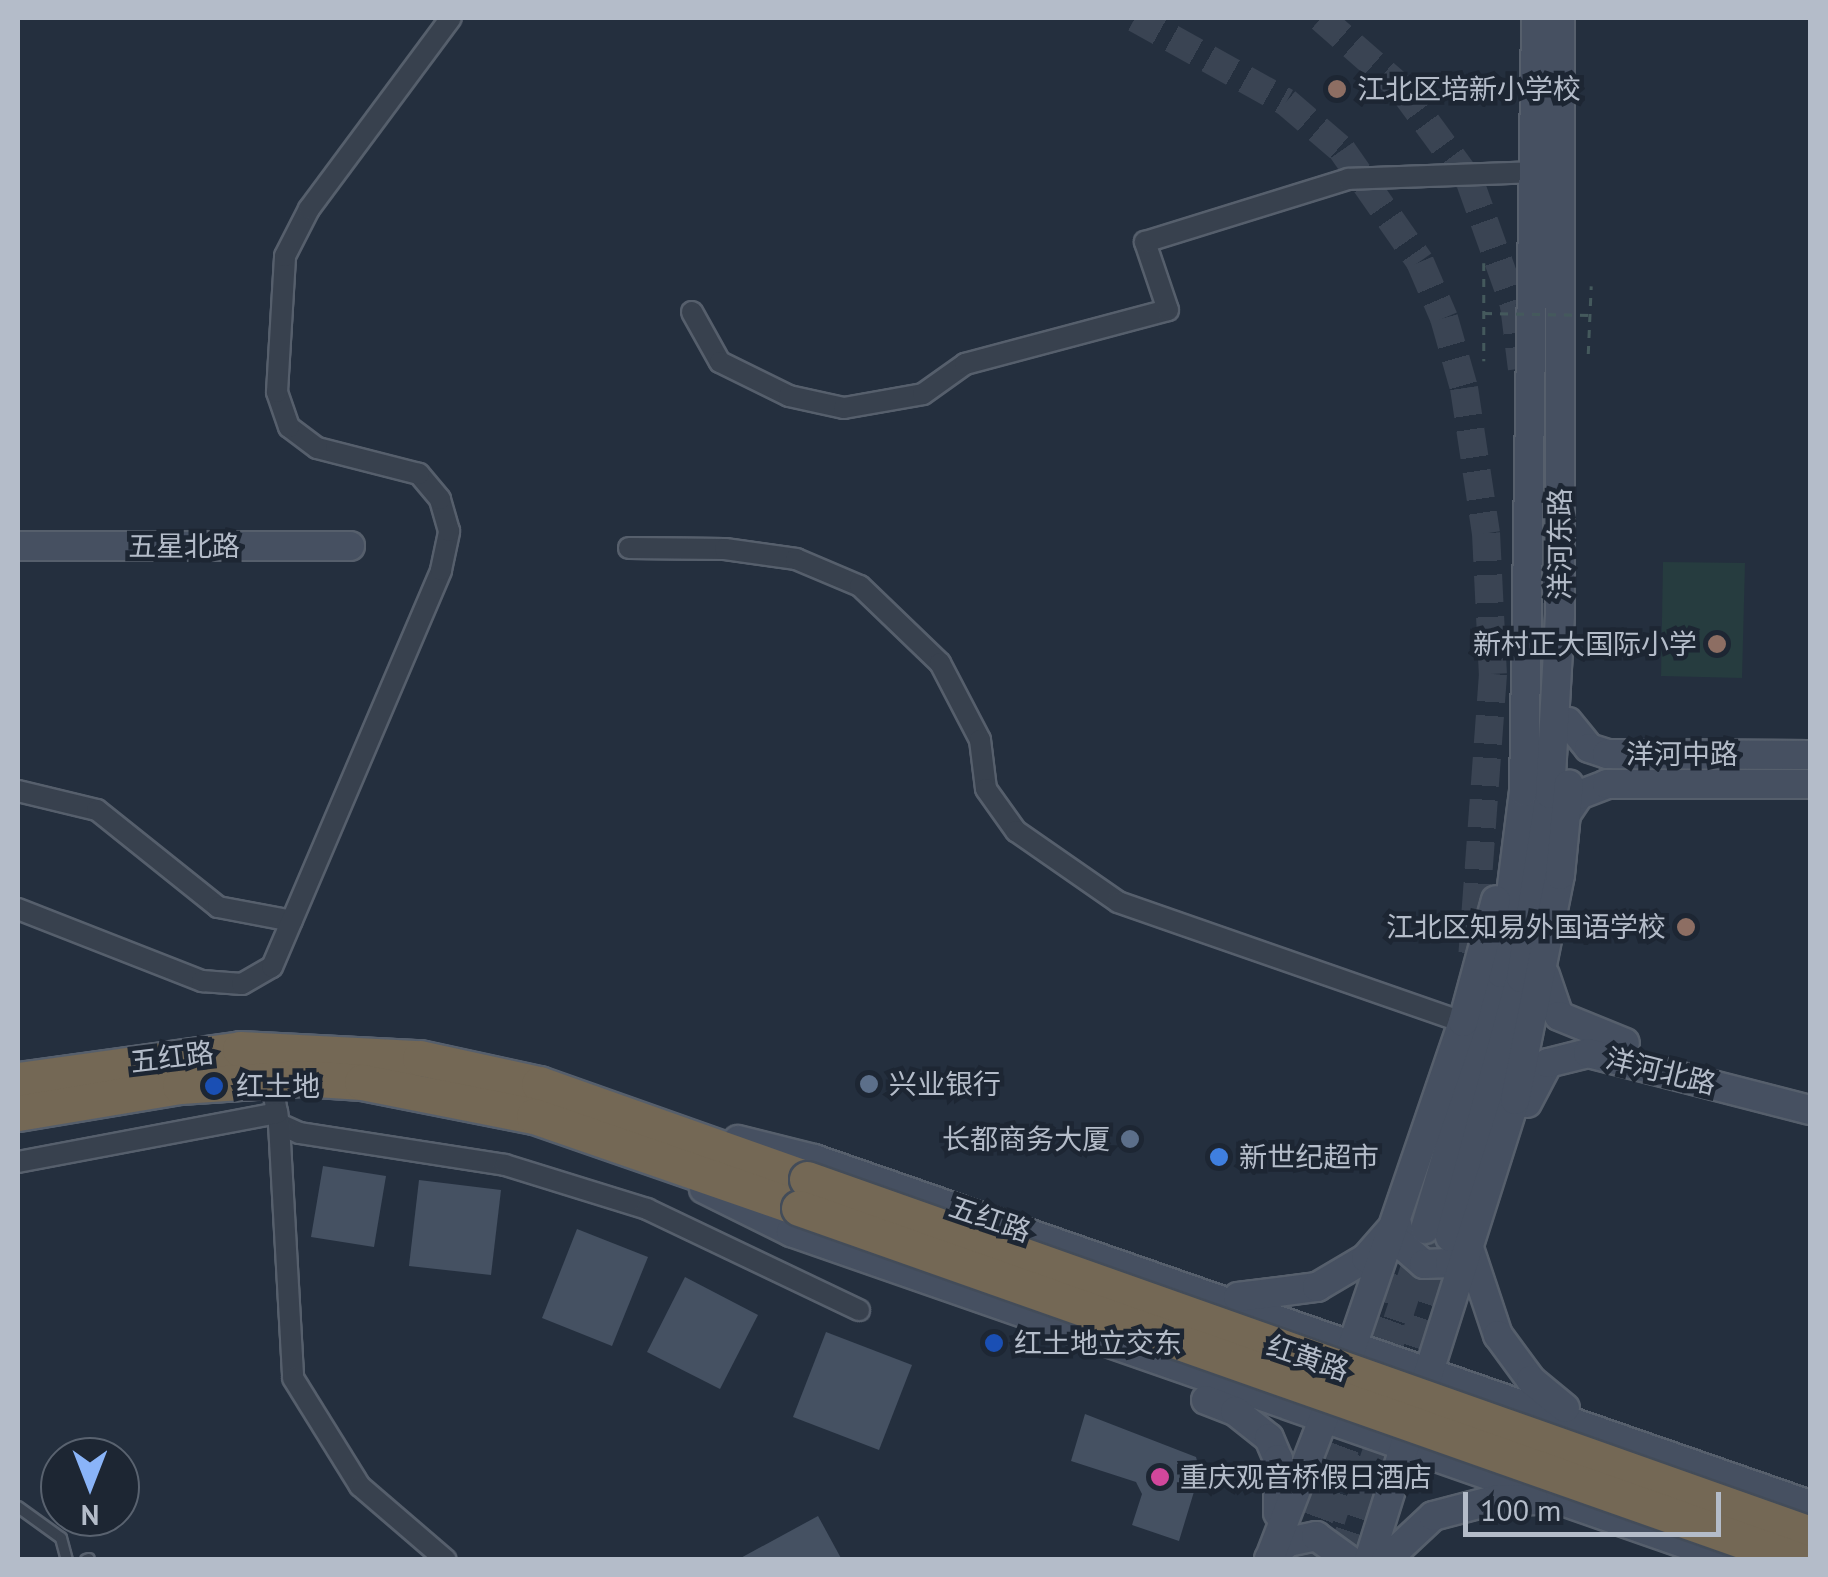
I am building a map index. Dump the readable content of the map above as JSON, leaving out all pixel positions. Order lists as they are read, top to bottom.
{
  "streets": {
    "highway": ["五红路", "红黄路"],
    "main road": [
      "洋河东路",
      "五星北路",
      "洋河中路",
      "洋河北路"
    ]
  },
  "crossings": [
    ["五红路", "红黄路"]
  ],
  "places": [
    "江北区培新小学校",
    "新村正大国际小学",
    "江北区知易外国语学校",
    "兴业银行",
    "红土地",
    "长都商务大厦",
    "新世纪超市",
    "红土地立交东",
    "重庆观音桥假日酒店"
  ],
  "scale_bar": "100 m",
  "north": "bottom"
}
